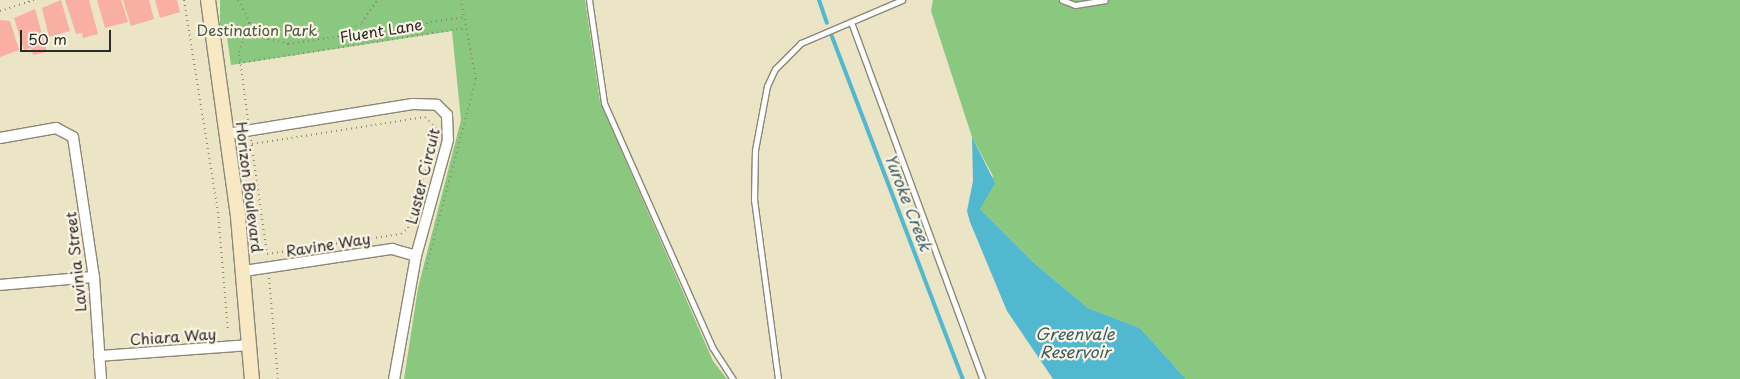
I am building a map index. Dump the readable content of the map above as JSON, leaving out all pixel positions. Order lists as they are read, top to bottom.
{
  "streets": {
    "street": [
      "Luster Circuit",
      "Horizon Boulevard",
      "Ravine Way",
      "Lavinia Street",
      "Chiara Way"
    ],
    "path": ["Fluent Lane"]
  },
  "crossings": [
    ["Luster Circuit", "Horizon Boulevard"],
    ["Luster Circuit", "Ravine Way"],
    ["Horizon Boulevard", "Ravine Way"],
    ["Horizon Boulevard", "Chiara Way"],
    ["Lavinia Street", "Chiara Way"]
  ],
  "water": ["Yuroke Creek", "Greenvale Reservoir"],
  "parks": ["Destination Park"],
  "scale_bar": "50 m"
}
